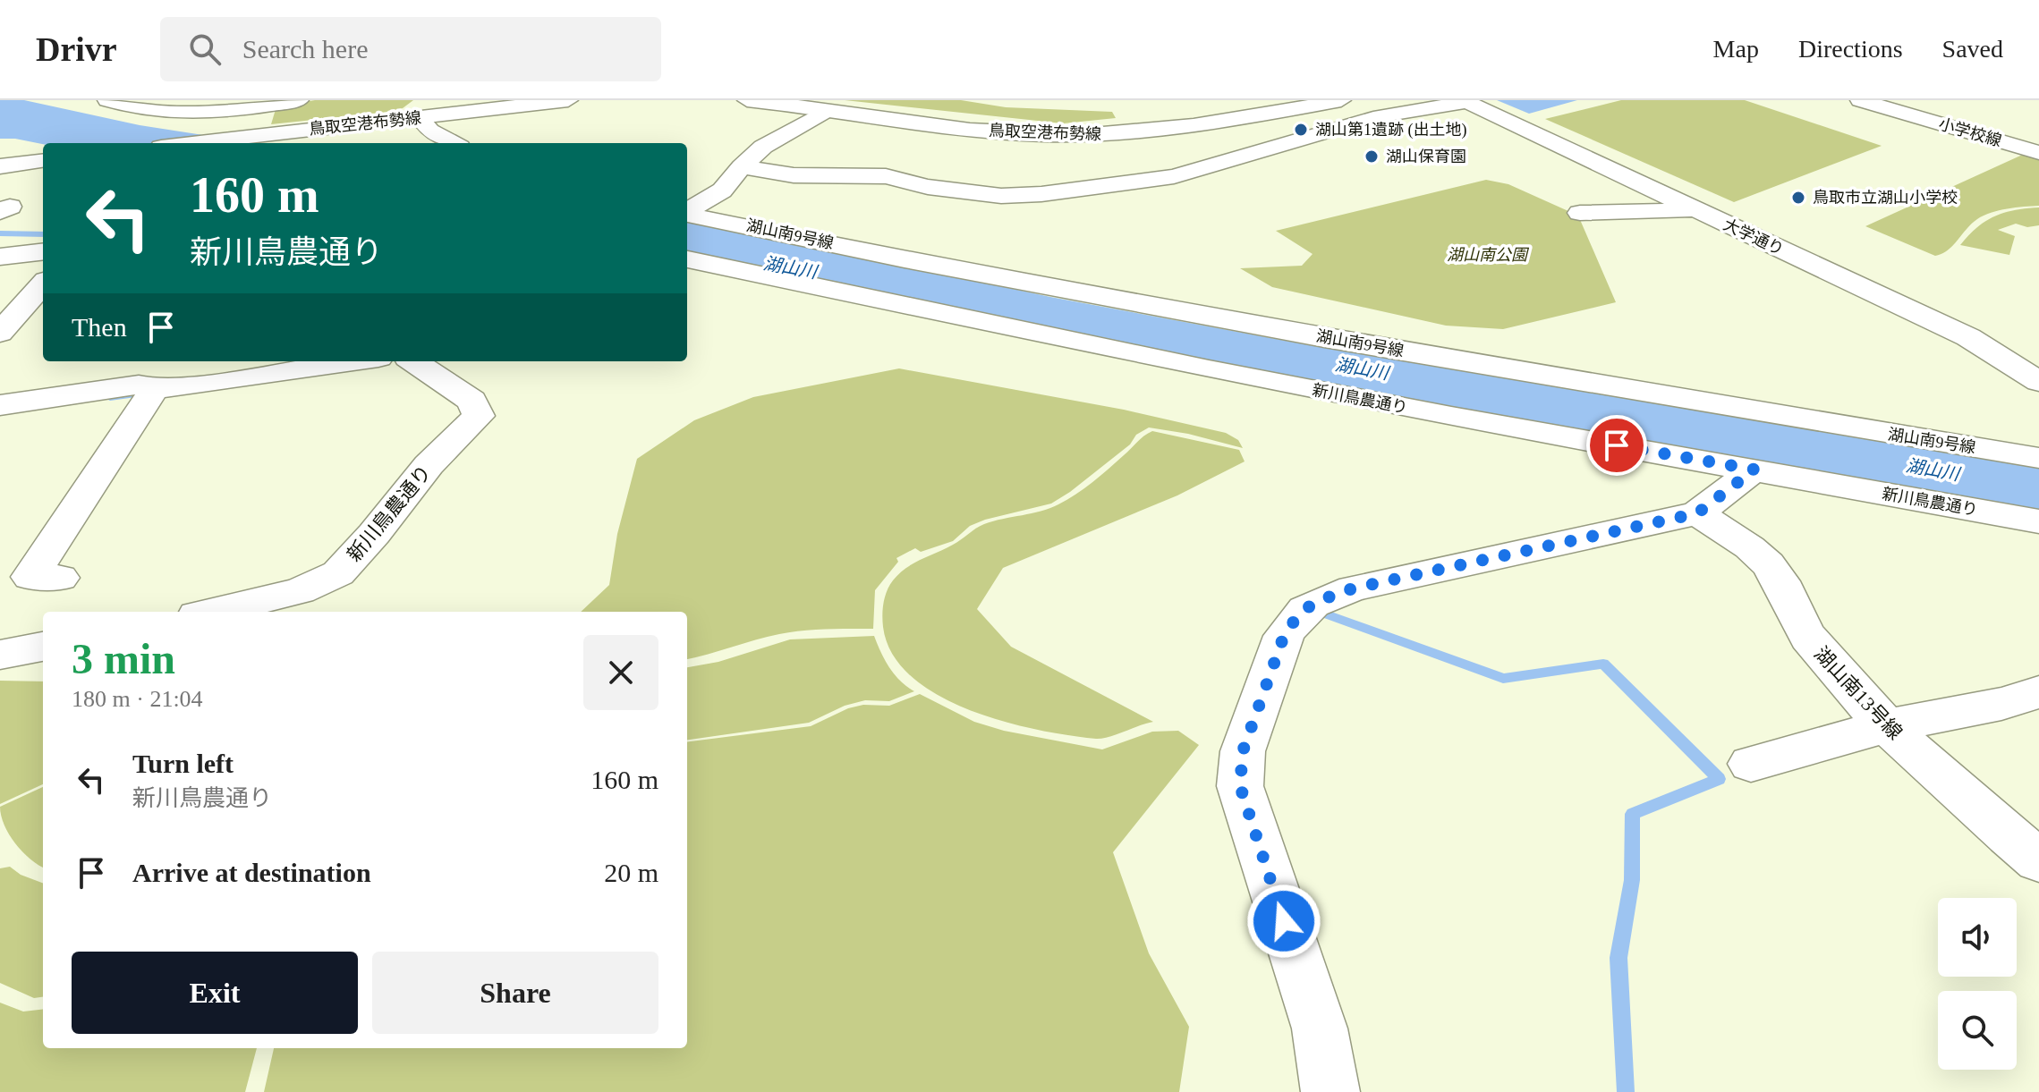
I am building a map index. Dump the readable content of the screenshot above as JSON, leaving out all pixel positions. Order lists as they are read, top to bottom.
{
  "streets": {
    "street": [
      "鳥取空港布勢線",
      "小学校線",
      "湖山南9号線",
      "大学通り",
      "新川鳥農通り",
      "湖山南13号線"
    ]
  },
  "water": ["湖山川"],
  "parks": ["湖山南公園"],
  "places": ["湖山第1遺跡 (出土地)", "湖山保育園", "鳥取市立湖山小学校"],
  "page": {
    "header": "Drivr",
    "search": "Search here",
    "nav": ["Map", "Directions", "Saved"],
    "turn": ["160 m", "新川鳥農通り"],
    "then": "Then",
    "heading": ["3 min", "180 m · 21:04"],
    "list": [
      {
        "name": "Turn left",
        "note": "新川鳥農通り",
        "value": "160 m"
      },
      {
        "name": "Arrive at destination",
        "value": "20 m"
      }
    ],
    "buttons": ["Exit", "Share"]
  }
}
